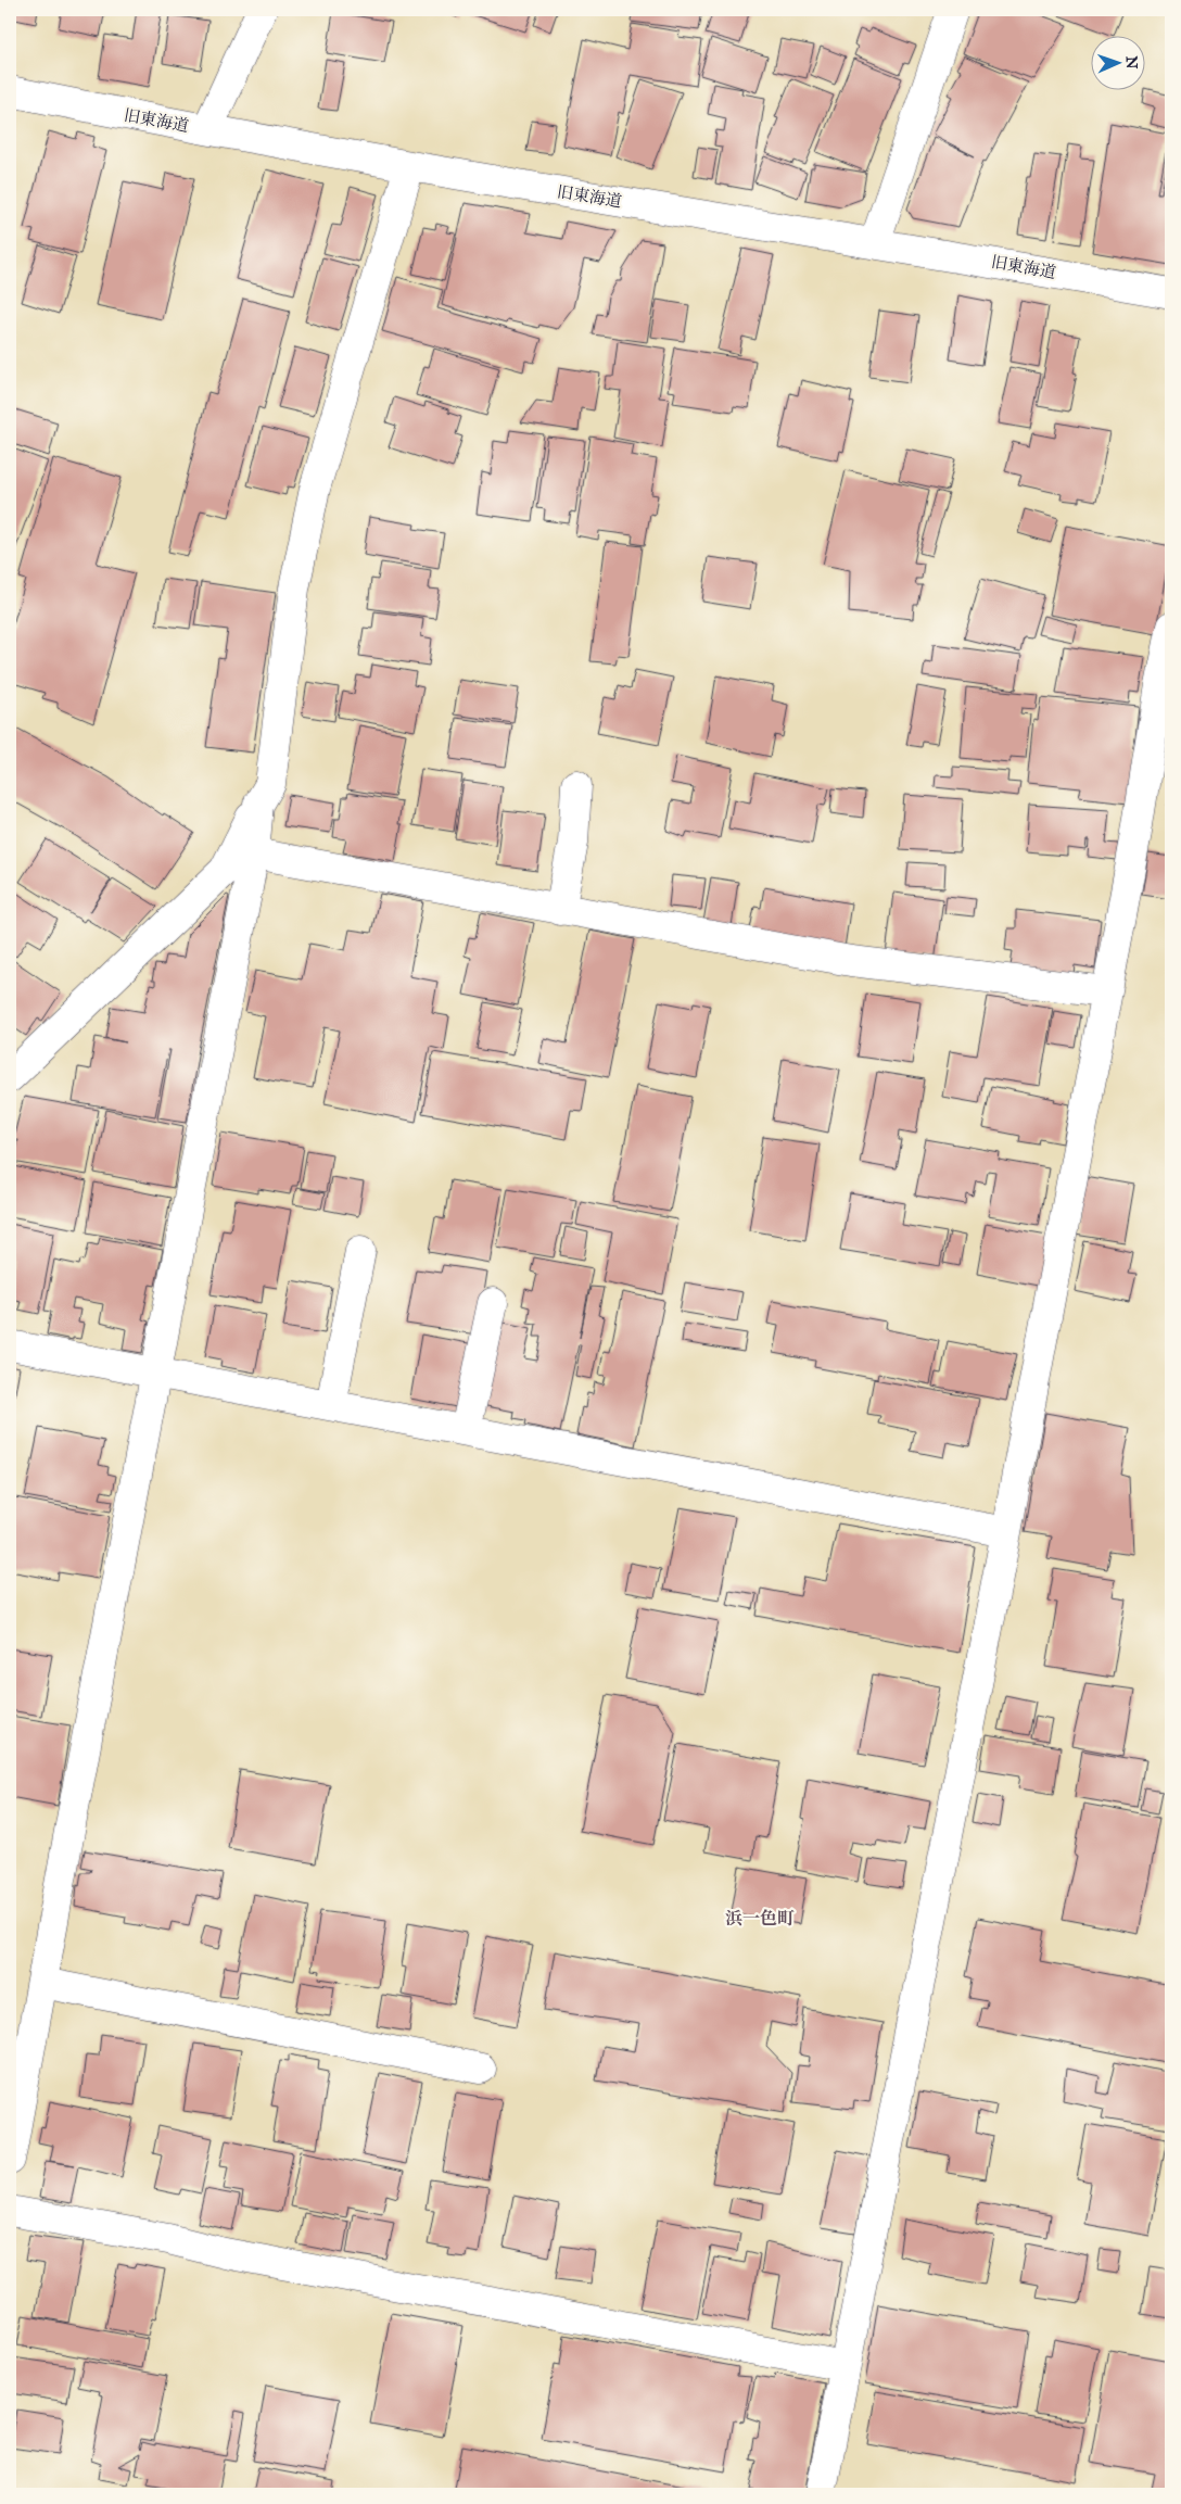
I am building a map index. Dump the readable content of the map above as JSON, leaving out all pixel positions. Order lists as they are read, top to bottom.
{
  "streets": {
    "street": ["旧東海道"]
  },
  "districts": ["浜一色町"],
  "north": "right"
}
